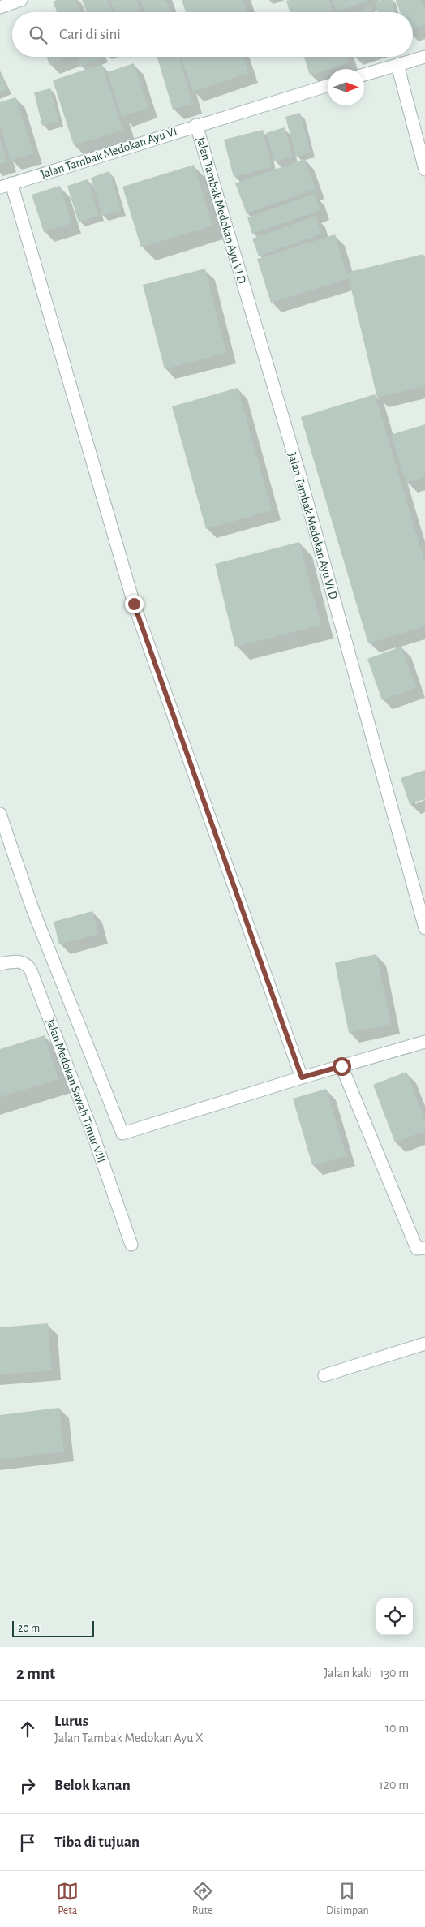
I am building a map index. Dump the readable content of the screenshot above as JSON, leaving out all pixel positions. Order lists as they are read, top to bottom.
{
  "streets": {
    "street": ["Jalan Tambak Medokan Ayu VI", "Jalan Tambak Medokan Ayu VI D", "Jalan Medokan Sawah Timur VIII"]
  },
  "crossings": [
    ["Jalan Tambak Medokan Ayu VI", "Jalan Tambak Medokan Ayu VI D"]
  ],
  "scale_bar": "20 m",
  "north": "right",
  "page": {
    "search": "Cari di sini",
    "scale": "20 m",
    "heading": ["2 mnt", "Jalan kaki · 130 m"],
    "list": [
      ["Lurus", "Jalan Tambak Medokan Ayu X", "10 m"],
      ["Belok kanan", "120 m"],
      "Tiba di tujuan"
    ],
    "nav": ["Peta", "Rute", "Disimpan"]
  }
}
